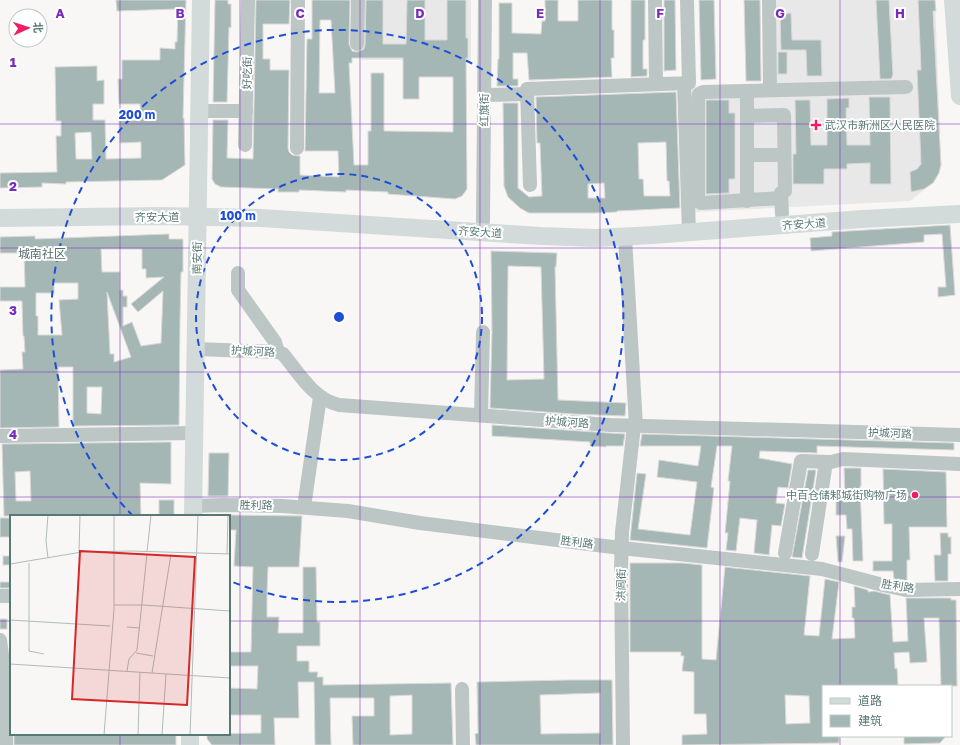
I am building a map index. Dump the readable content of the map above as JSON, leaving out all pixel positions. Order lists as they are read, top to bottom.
{
  "streets": {
    "main road": ["齐安大道", "南安街"],
    "street": [
      "好吃街",
      "红旗街",
      "护城河路",
      "胜利路",
      "洪闾街"
    ]
  },
  "crossings": [
    ["红旗街", "齐安大道"],
    ["齐安大道", "南安街"],
    ["齐安大道", "洪闾街"],
    ["南安街", "护城河路"],
    ["南安街", "胜利路"],
    ["护城河路", "洪闾街"],
    ["胜利路", "洪闾街"]
  ],
  "districts": ["城南社区"],
  "places": {
    "health": ["武汉市新洲区人民医院"],
    "other": ["中百仓储邾城街购物广场"]
  },
  "legend": ["道路", "建筑"],
  "north": "right",
  "grid": {
    "columns": [
      "A",
      "B",
      "C",
      "D",
      "E",
      "F",
      "G",
      "H"
    ],
    "rows": [
      "1",
      "2",
      "3",
      "4"
    ]
  },
  "rings": ["200 m", "100 m"]
}
